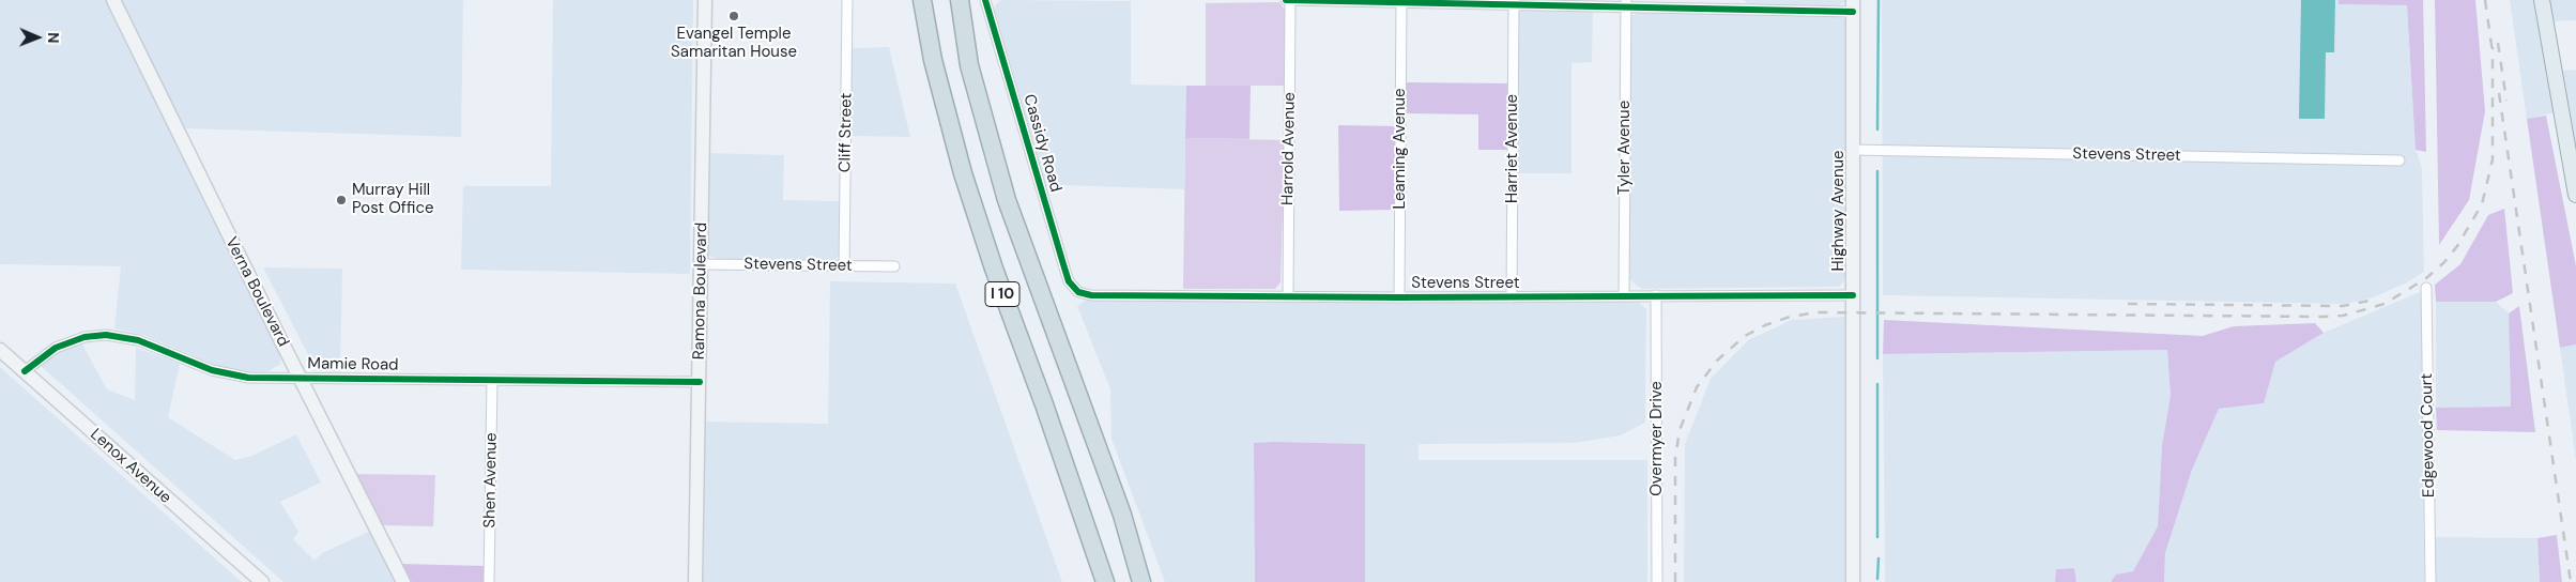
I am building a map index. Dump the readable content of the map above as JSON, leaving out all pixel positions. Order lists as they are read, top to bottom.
{
  "streets": {
    "highway": ["I 10"],
    "street": [
      "Cliff Street",
      "Cassidy Road",
      "Tyler Avenue",
      "Harrold Avenue",
      "Leaming Avenue",
      "Harriet Avenue",
      "Stevens Street",
      "Highway Avenue",
      "Ramona Boulevard",
      "Verna Boulevard",
      "Mamie Road",
      "Edgewood Court",
      "Overmyer Drive",
      "Lenox Avenue",
      "Shen Avenue"
    ]
  },
  "crossings": [
    ["Cliff Street", "Stevens Street"],
    ["Cassidy Road", "Stevens Street"],
    ["Tyler Avenue", "Stevens Street"],
    ["Harrold Avenue", "Stevens Street"],
    ["Leaming Avenue", "Stevens Street"],
    ["Harriet Avenue", "Stevens Street"],
    ["Stevens Street", "Highway Avenue"],
    ["Stevens Street", "Ramona Boulevard"],
    ["Stevens Street", "Overmyer Drive"],
    ["Ramona Boulevard", "Mamie Road"],
    ["Verna Boulevard", "Mamie Road"],
    ["Mamie Road", "Lenox Avenue"],
    ["Mamie Road", "Shen Avenue"]
  ],
  "places": ["Evangel Temple Samaritan House", "Murray Hill Post Office"],
  "north": "right"
}
